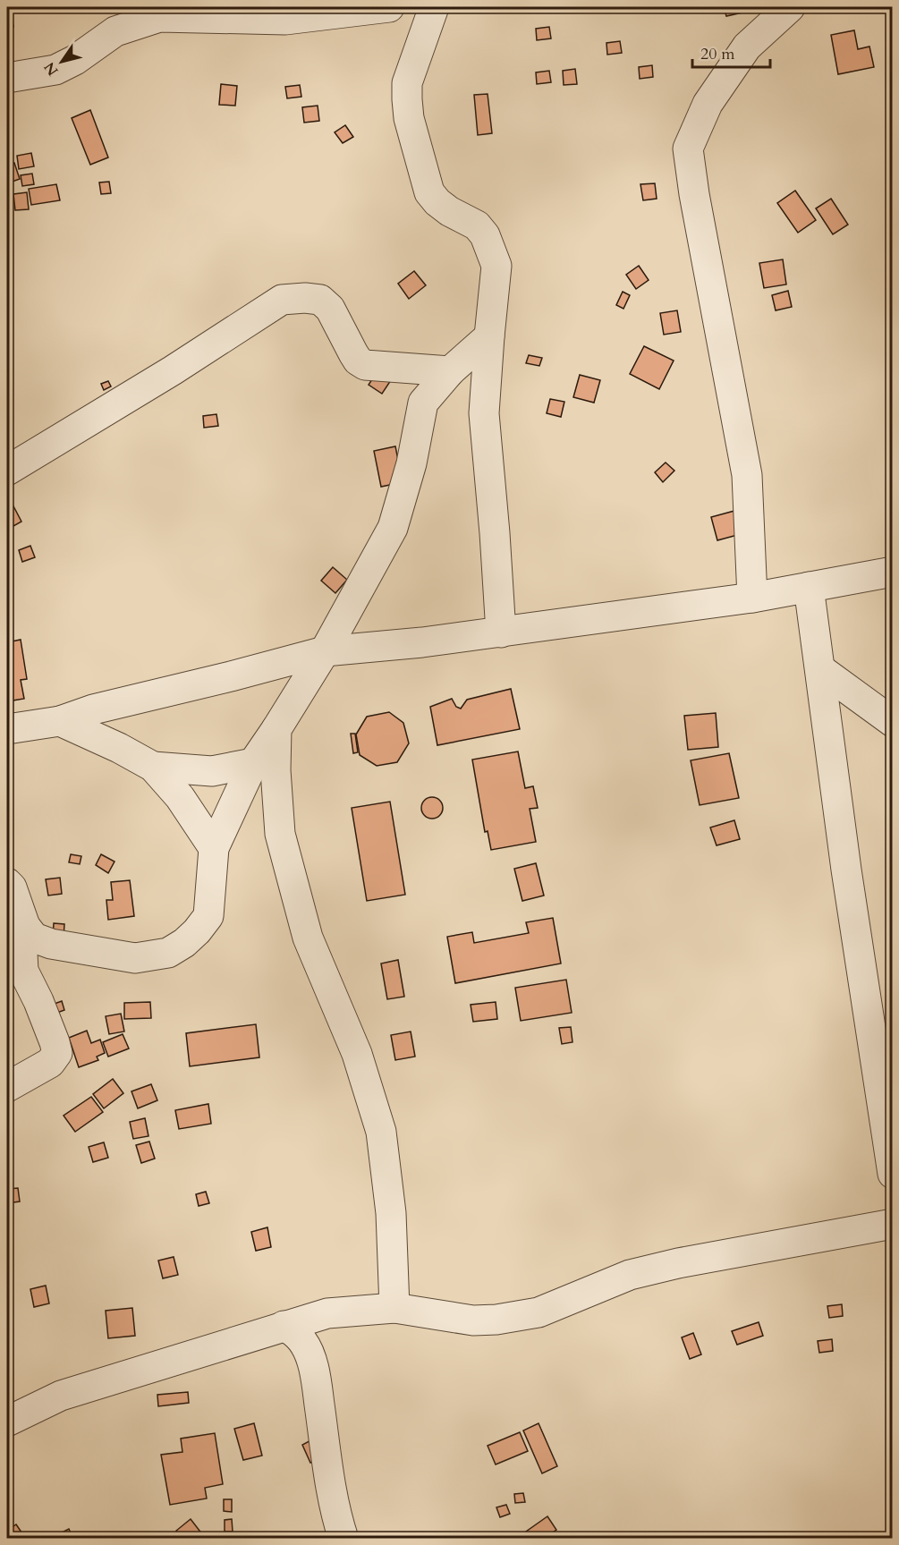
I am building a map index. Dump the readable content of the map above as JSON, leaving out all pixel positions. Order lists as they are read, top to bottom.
{
  "scale_bar": "20 m",
  "north": "bottom left"
}
